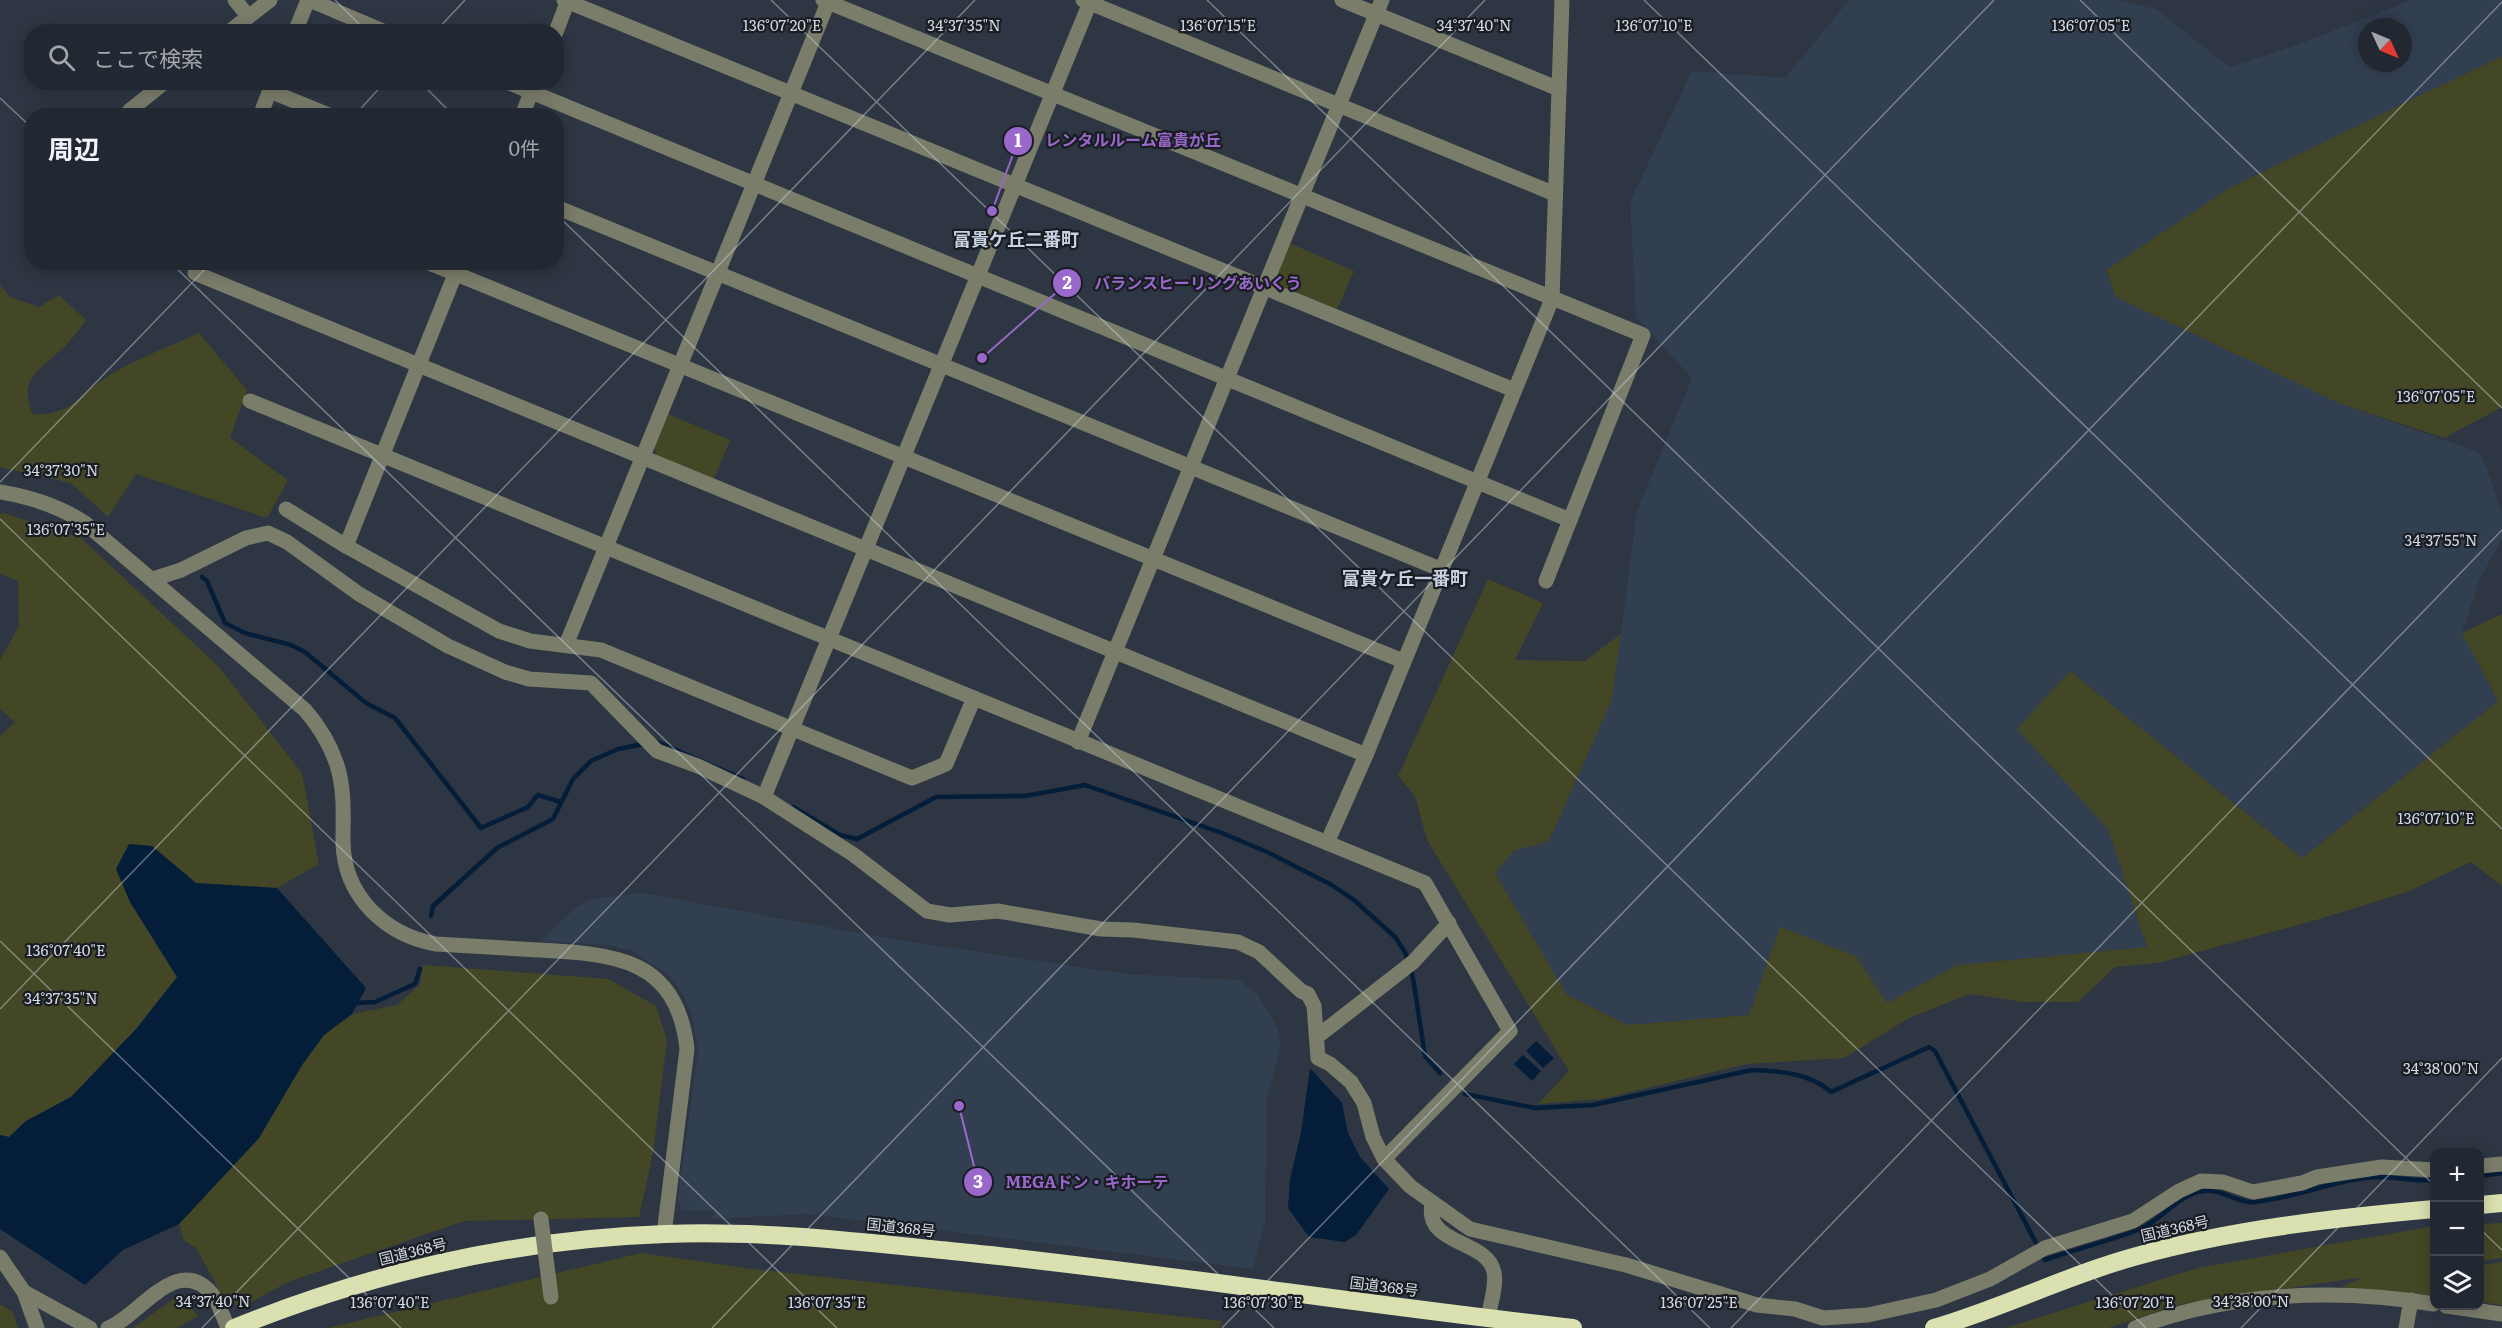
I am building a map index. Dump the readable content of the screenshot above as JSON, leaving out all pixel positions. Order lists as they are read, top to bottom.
{
  "streets": {
    "highway": ["国道368号"]
  },
  "districts": ["富貴ケ丘二番町", "富貴ケ丘一番町"],
  "places": ["レンタルルーム富貴が丘", "バランスヒーリングあいくう", "MEGAドン・キホーテ"],
  "north": "bottom right",
  "page": {
    "search": "ここで検索",
    "heading": ["周辺", "0件"],
    "map_buttons": ["+", "−"]
  },
  "coordinates": [
    "136°07'20\"E",
    "136°07'15\"E",
    "136°07'05\"E",
    "136°07'10\"E",
    "34°37'40\"N",
    "34°37'35\"N",
    "34°37'30\"N",
    "136°07'35\"E",
    "34°37'55\"N",
    "136°07'40\"E",
    "34°38'00\"N",
    "136°07'30\"E",
    "136°07'25\"E"
  ]
}
